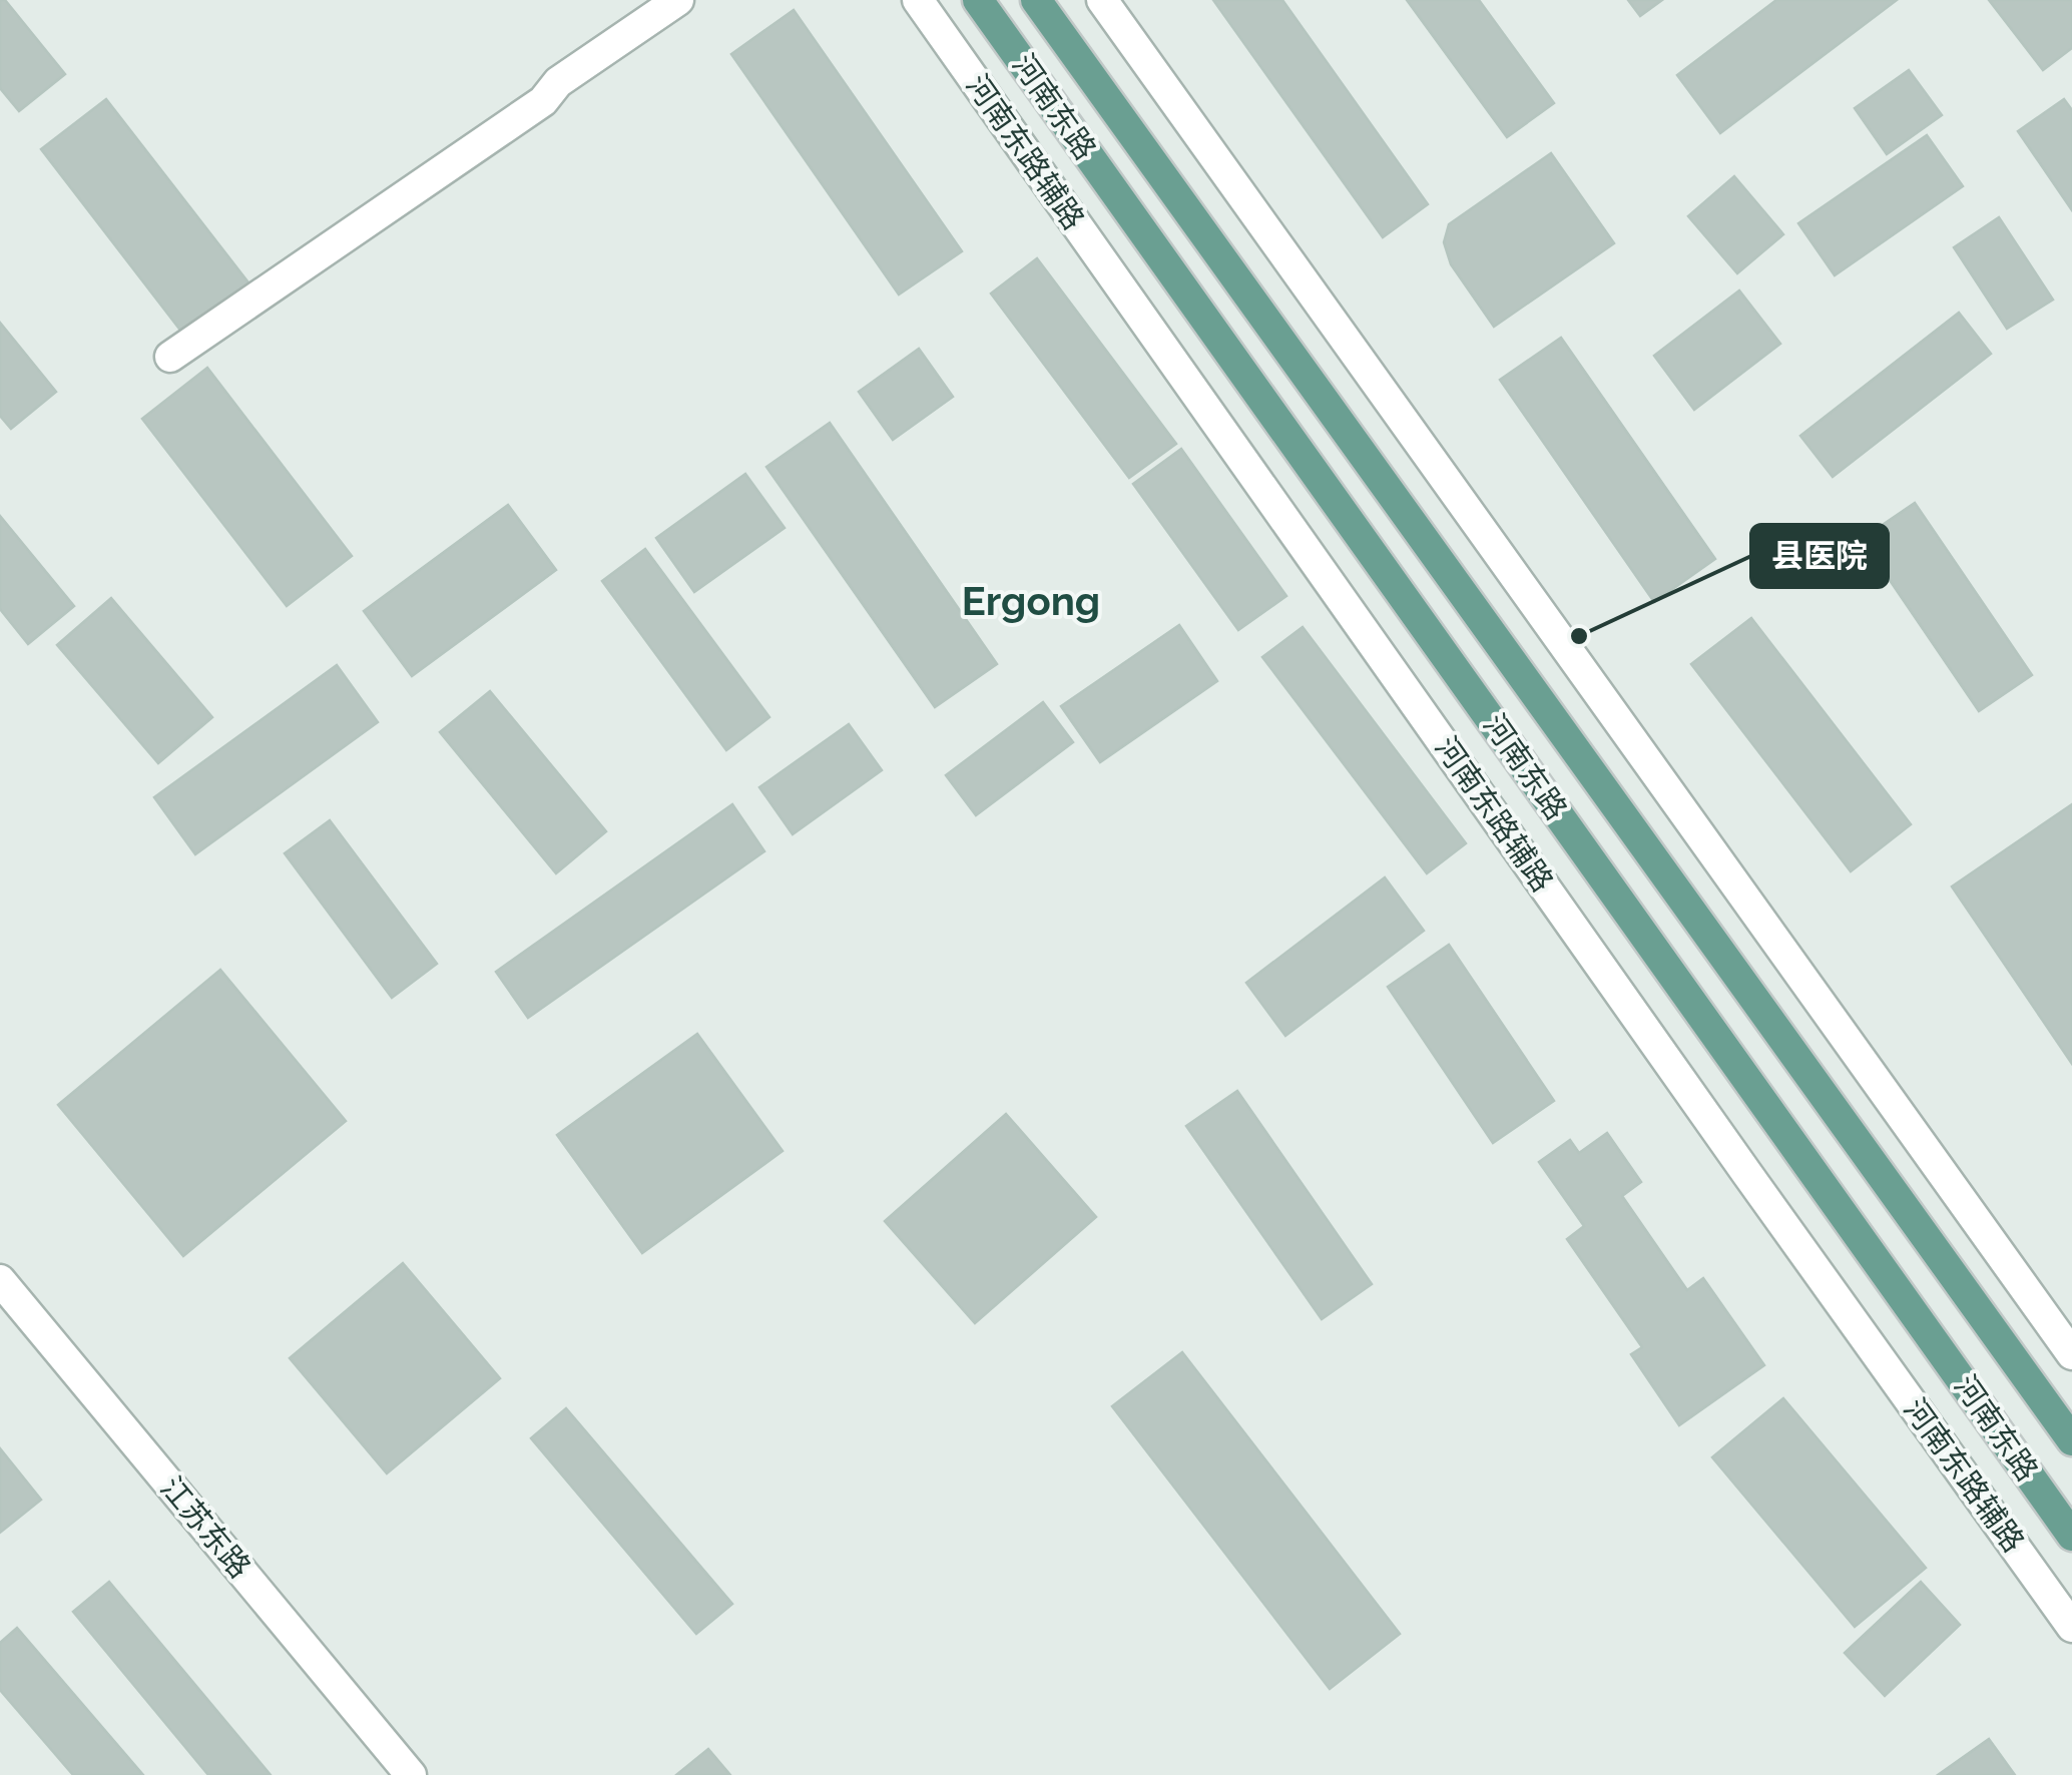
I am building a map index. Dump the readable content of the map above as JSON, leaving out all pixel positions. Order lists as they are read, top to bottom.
{
  "streets": {
    "main road": ["河南东路"],
    "street": ["河南东路辅路", "江苏东路"]
  },
  "districts": ["Ergong"],
  "places": ["县医院"]
}
